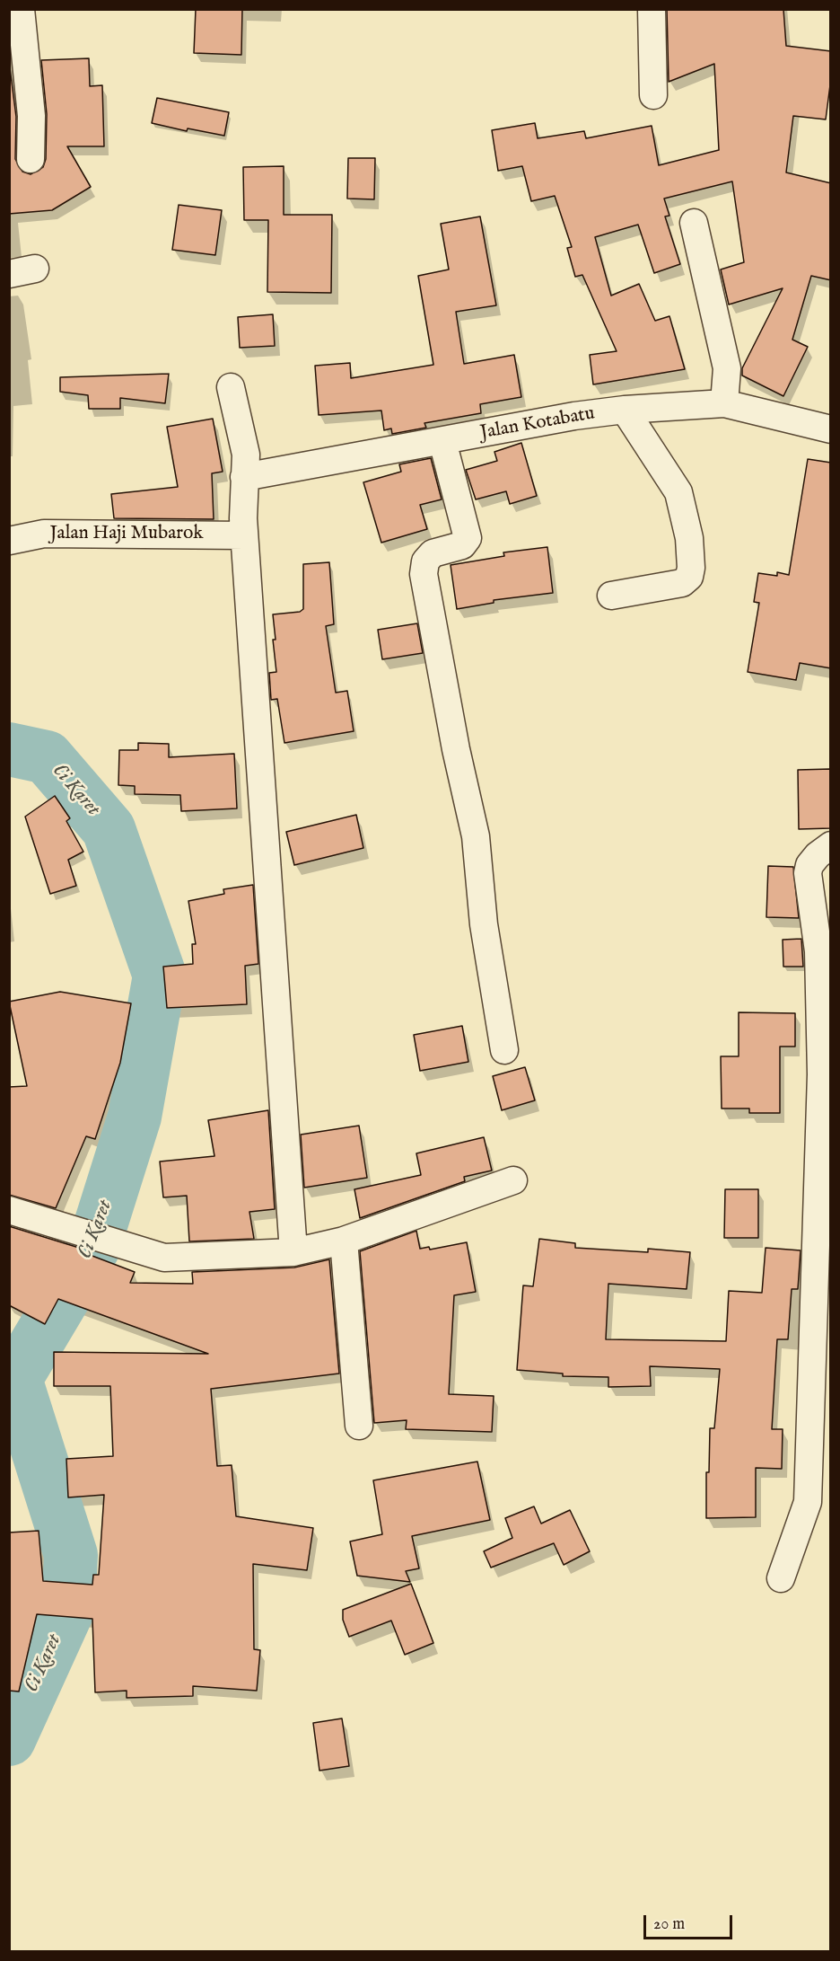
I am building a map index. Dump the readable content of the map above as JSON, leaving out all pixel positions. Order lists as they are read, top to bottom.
{
  "streets": {
    "street": ["Jalan Kotabatu", "Jalan Haji Mubarok"]
  },
  "water": ["Ci Karet"],
  "scale_bar": "20 m"
}
